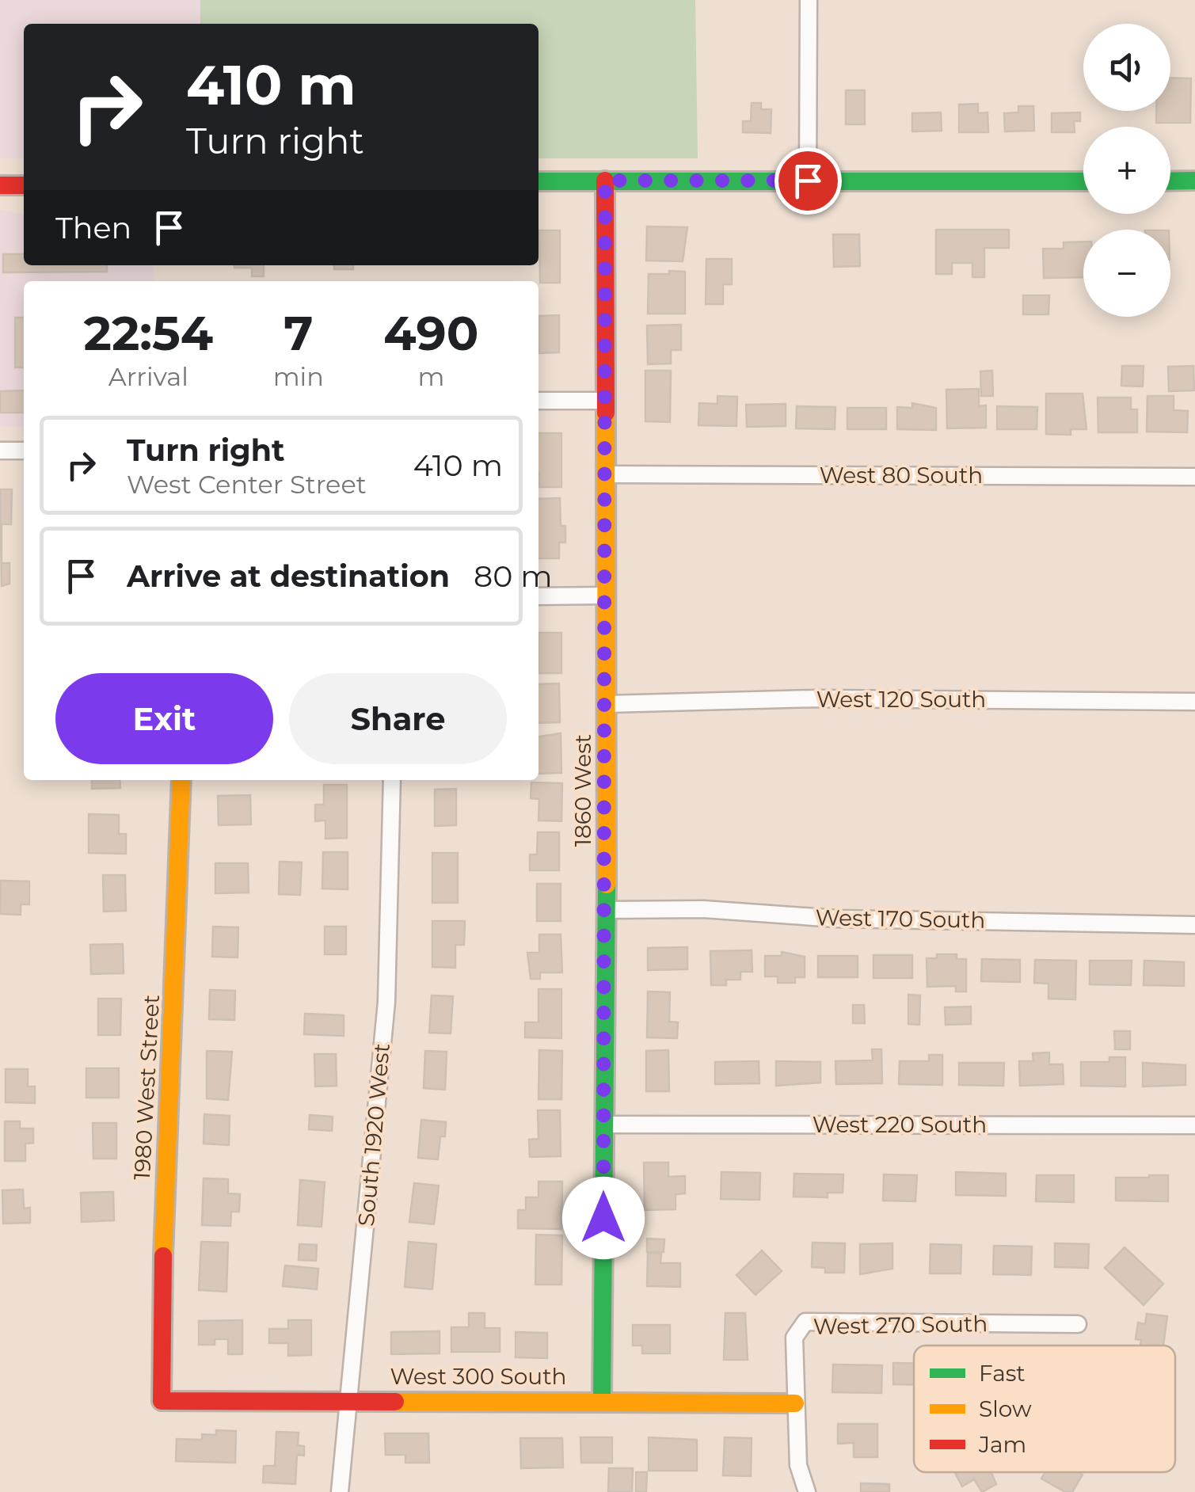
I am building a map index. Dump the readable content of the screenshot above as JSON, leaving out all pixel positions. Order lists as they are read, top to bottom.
{
  "streets": {
    "street": [
      "West 80 South",
      "West 120 South",
      "1860 West",
      "West 170 South",
      "1980 West Street",
      "West 220 South",
      "South 1920 West",
      "West 270 South",
      "West 300 South"
    ]
  },
  "crossings": [
    ["West 80 South", "1860 West"],
    ["West 120 South", "1860 West"],
    ["1860 West", "West 170 South"],
    ["1860 West", "West 220 South"],
    ["1860 West", "West 300 South"],
    ["1980 West Street", "West 300 South"],
    ["South 1920 West", "West 300 South"],
    ["West 270 South", "West 300 South"]
  ],
  "legend": ["Fast", "Slow", "Jam"],
  "page": {
    "map_buttons": ["+", "−"],
    "turn": ["410 m", "Turn right"],
    "then": "Then",
    "eta": [
      "22:54",
      "Arrival",
      "7",
      "min",
      "490",
      "m"
    ],
    "list": [
      {
        "name": "Turn right",
        "note": "West Center Street",
        "value": "410 m"
      },
      {
        "name": "Arrive at destination",
        "value": "80 m"
      }
    ],
    "buttons": ["Exit", "Share"]
  }
}
